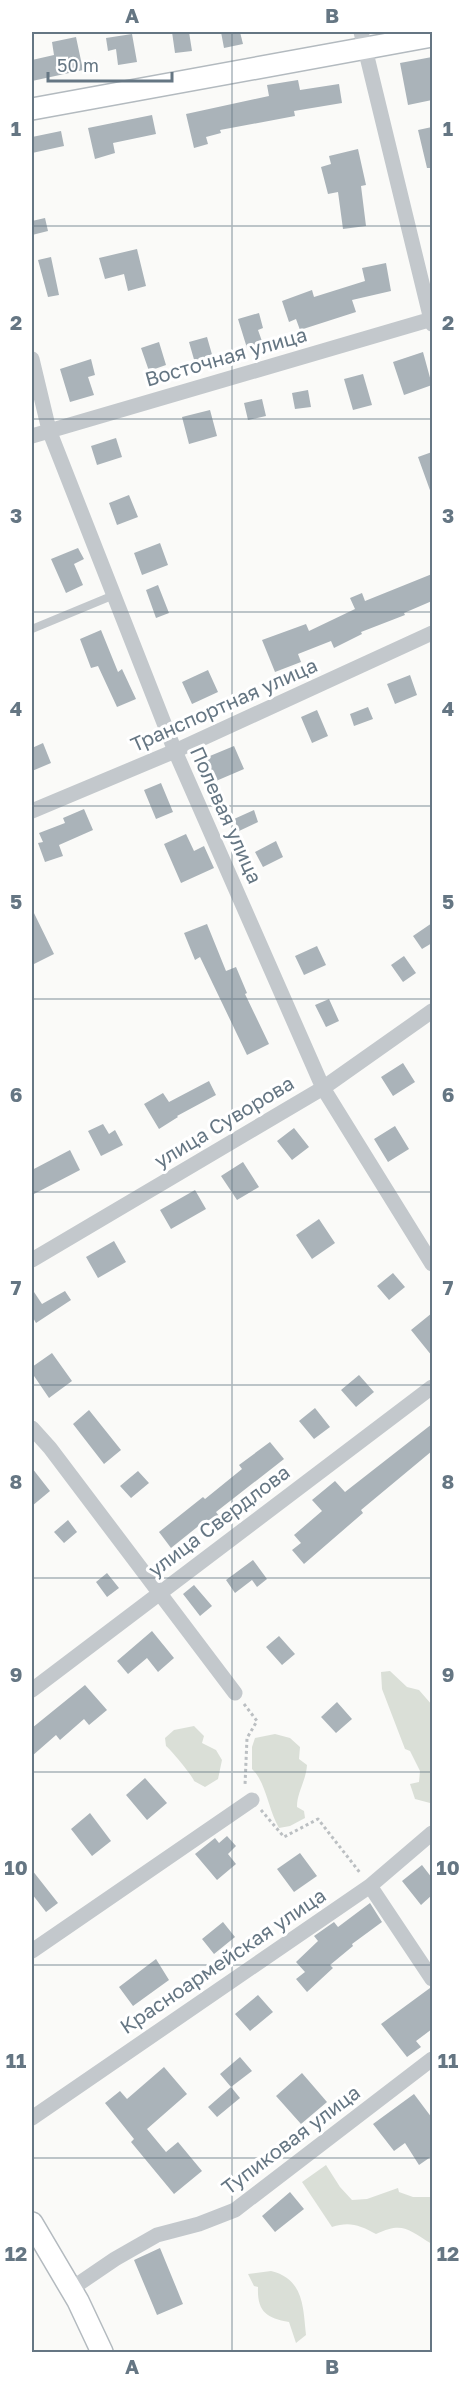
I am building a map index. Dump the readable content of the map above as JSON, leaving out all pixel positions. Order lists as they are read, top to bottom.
{
  "streets": {
    "street": [
      "Восточная улица",
      "Транспортная улица",
      "Полевая улица",
      "улица Суворова",
      "улица Свердлова",
      "Красноармейская улица",
      "Тупиковая улица"
    ]
  },
  "crossings": [
    ["Восточная улица", "Полевая улица"],
    ["Транспортная улица", "Полевая улица"],
    ["Полевая улица", "улица Суворова"]
  ],
  "scale_bar": "50 m",
  "grid": {
    "columns": ["A", "B"],
    "rows": [
      "1",
      "2",
      "3",
      "4",
      "5",
      "6",
      "7",
      "8",
      "9",
      "10",
      "11",
      "12"
    ]
  }
}
